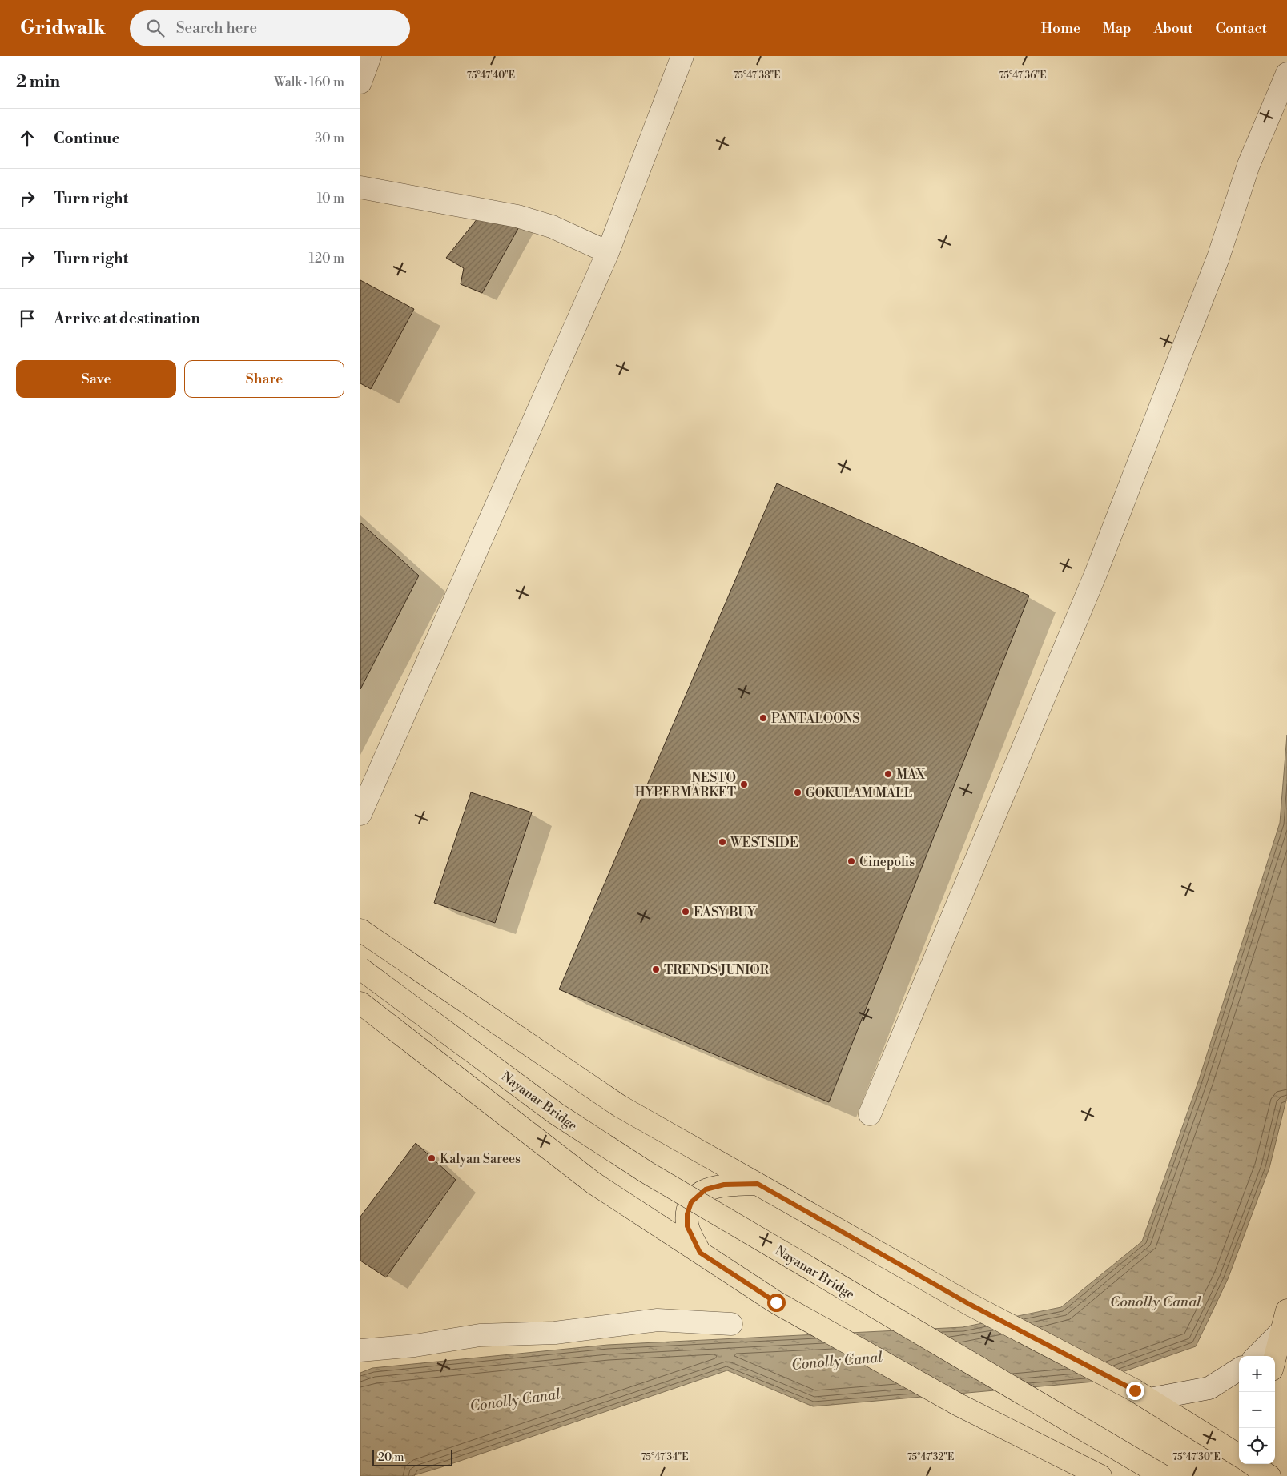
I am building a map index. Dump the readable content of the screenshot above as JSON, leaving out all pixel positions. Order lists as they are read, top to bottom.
{
  "streets": {
    "main road": ["Nayanar Bridge"]
  },
  "water": ["Conolly Canal"],
  "places": [
    "PANTALOONS",
    "MAX",
    "NESTO HYPERMARKET",
    "GOKULAM MALL",
    "WESTSIDE",
    "Cinepolis",
    "EASY BUY",
    "TRENDS JUNIOR",
    "Kalyan Sarees"
  ],
  "scale_bar": "20 m",
  "page": {
    "header": "Gridwalk",
    "search": "Search here",
    "nav": [
      "Home",
      "Map",
      "About",
      "Contact"
    ],
    "heading": ["2 min", "Walk · 160 m"],
    "list": [
      ["Continue", "30 m"],
      ["Turn right", "10 m"],
      ["Turn right", "120 m"],
      "Arrive at destination"
    ],
    "buttons": ["Save", "Share"],
    "map_buttons": ["+", "−"],
    "scale": "20 m"
  },
  "coordinates": [
    "75°47'38\"E",
    "75°47'40\"E",
    "75°47'36\"E",
    "75°47'34\"E",
    "75°47'32\"E",
    "75°47'30\"E"
  ]
}
